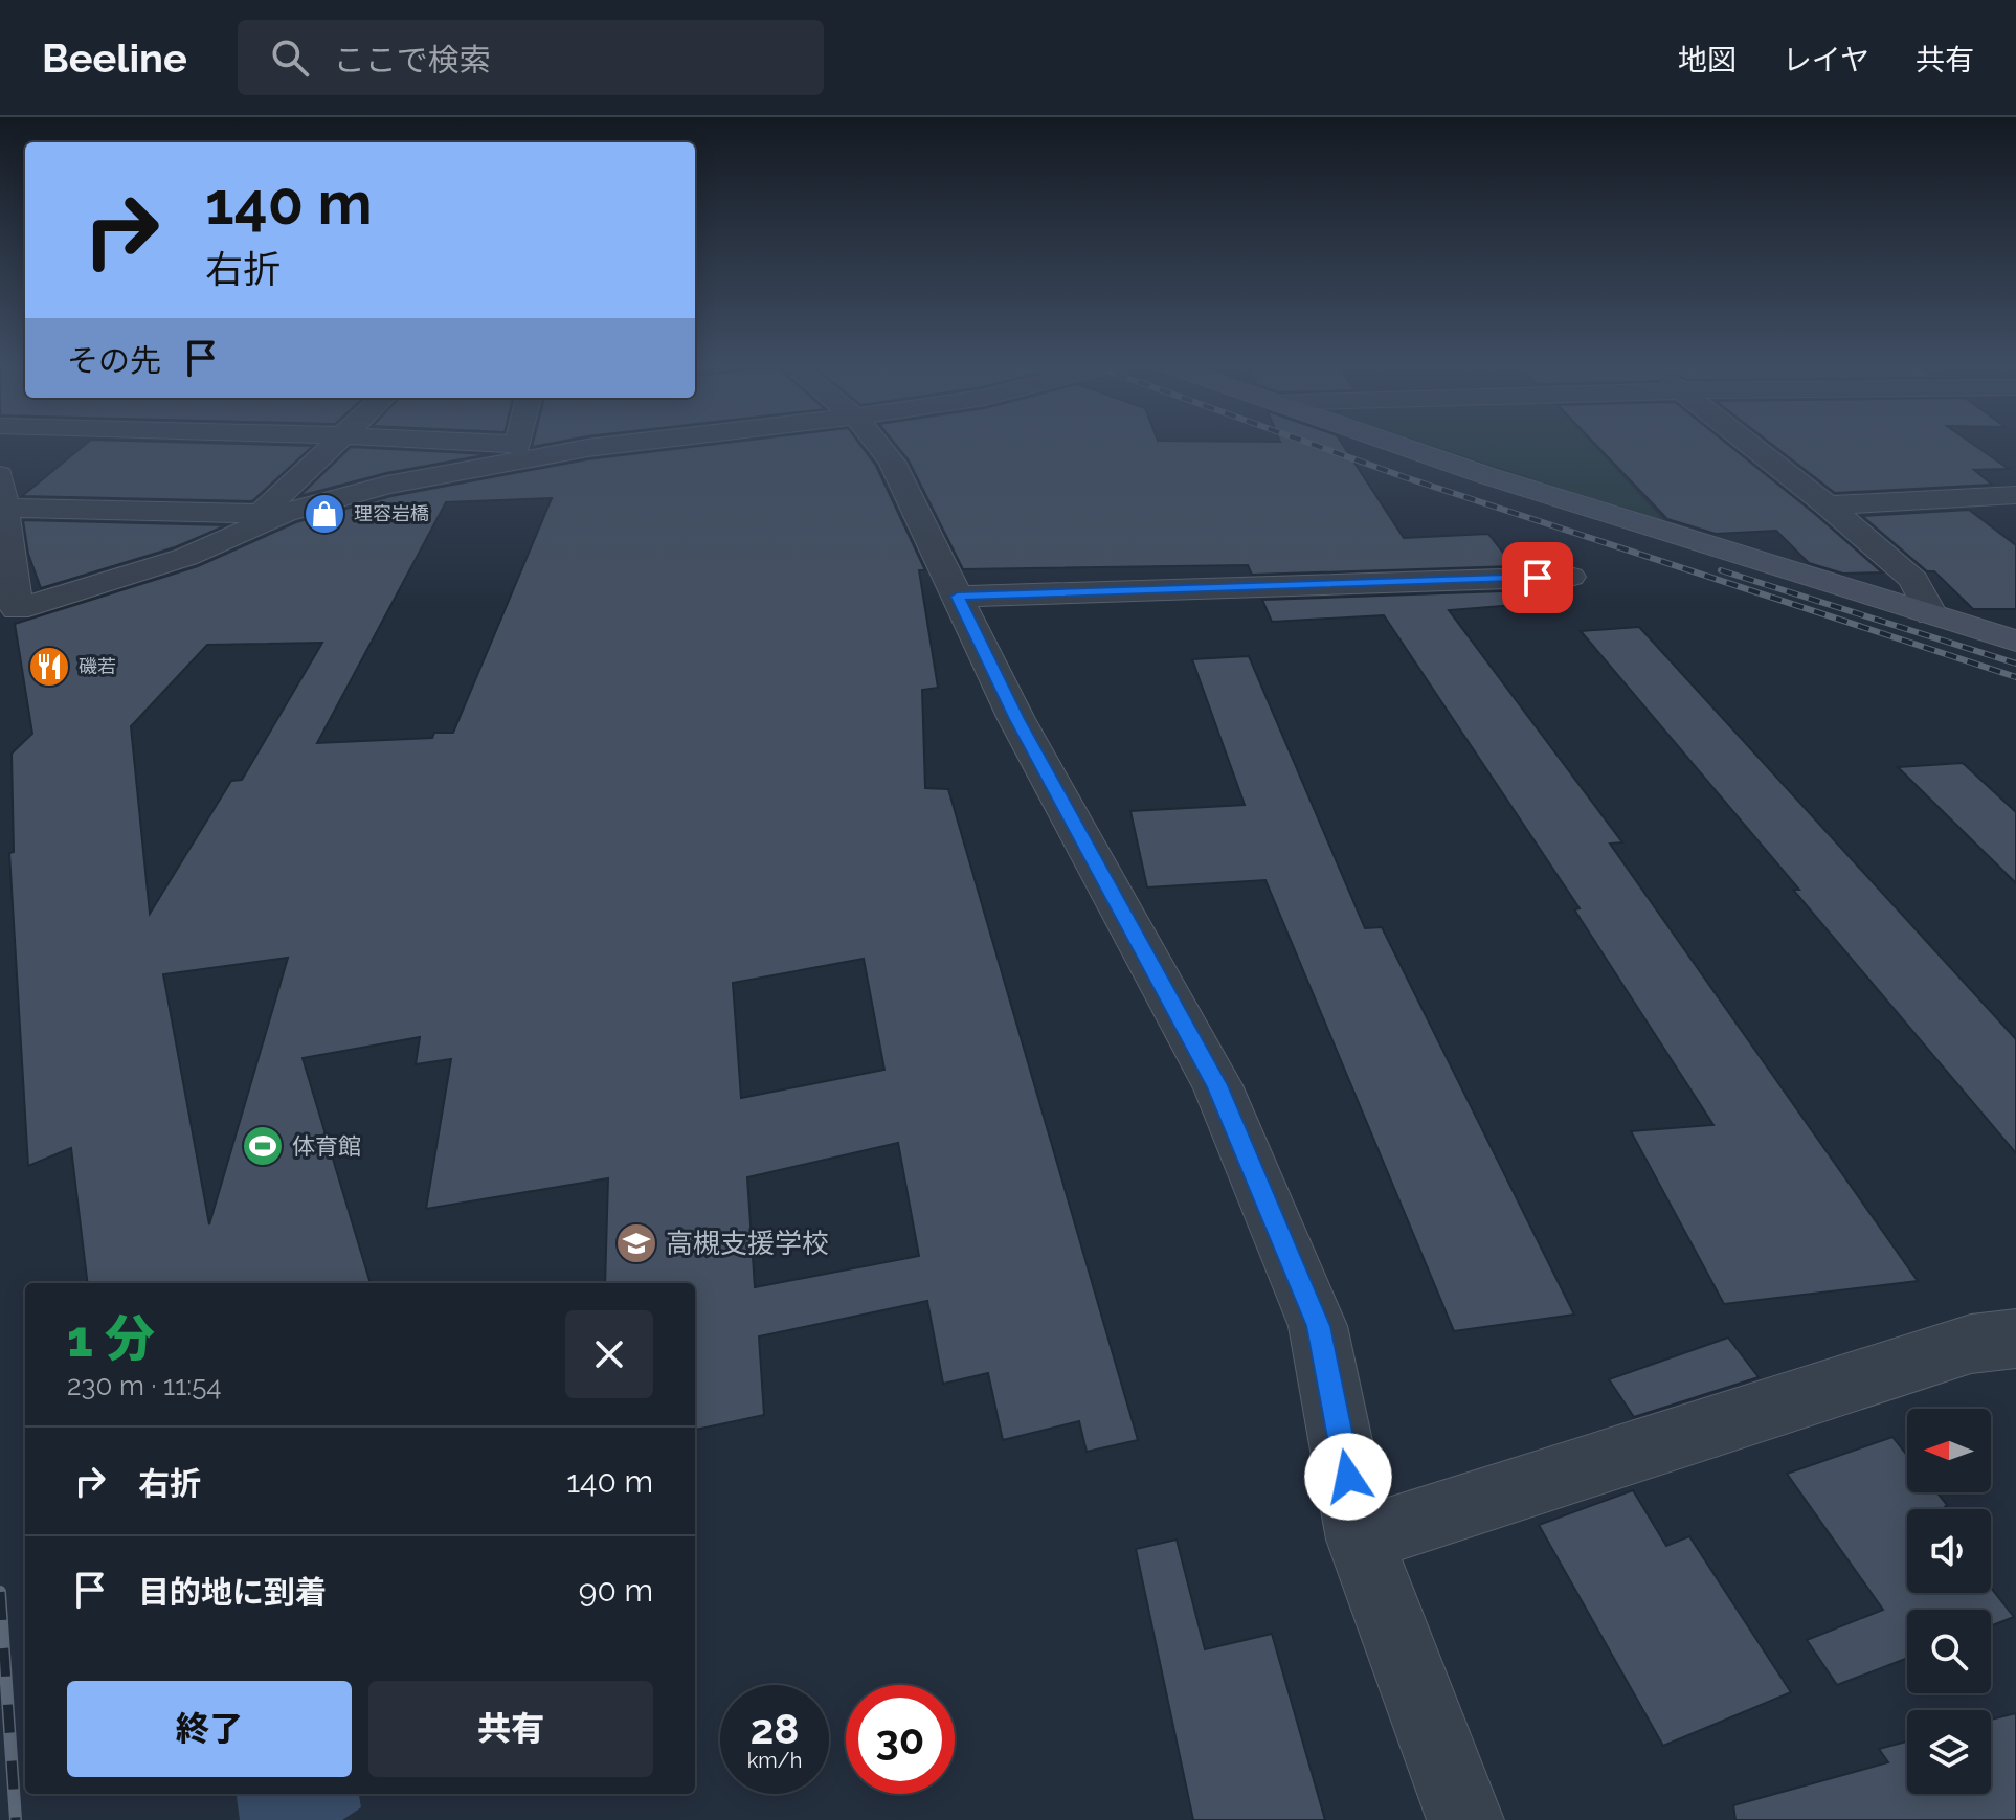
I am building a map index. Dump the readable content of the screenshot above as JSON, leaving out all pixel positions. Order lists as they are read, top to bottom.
{
  "places": {
    "shop": ["理容岩橋"],
    "restaurant": ["磯若"],
    "sports": ["体育館"],
    "school or university": ["高槻支援学校"]
  },
  "north": "left",
  "page": {
    "header": "Beeline",
    "search": "ここで検索",
    "nav": ["地図", "レイヤ", "共有"],
    "turn": ["140 m", "右折"],
    "then": "その先",
    "heading": ["1 分", "230 m · 11:54"],
    "list": [
      {
        "name": "右折",
        "value": "140 m"
      },
      {
        "name": "目的地に到着",
        "value": "90 m"
      }
    ],
    "buttons": ["終了", "共有"],
    "speed": "28 km/h",
    "limit": "30"
  }
}
